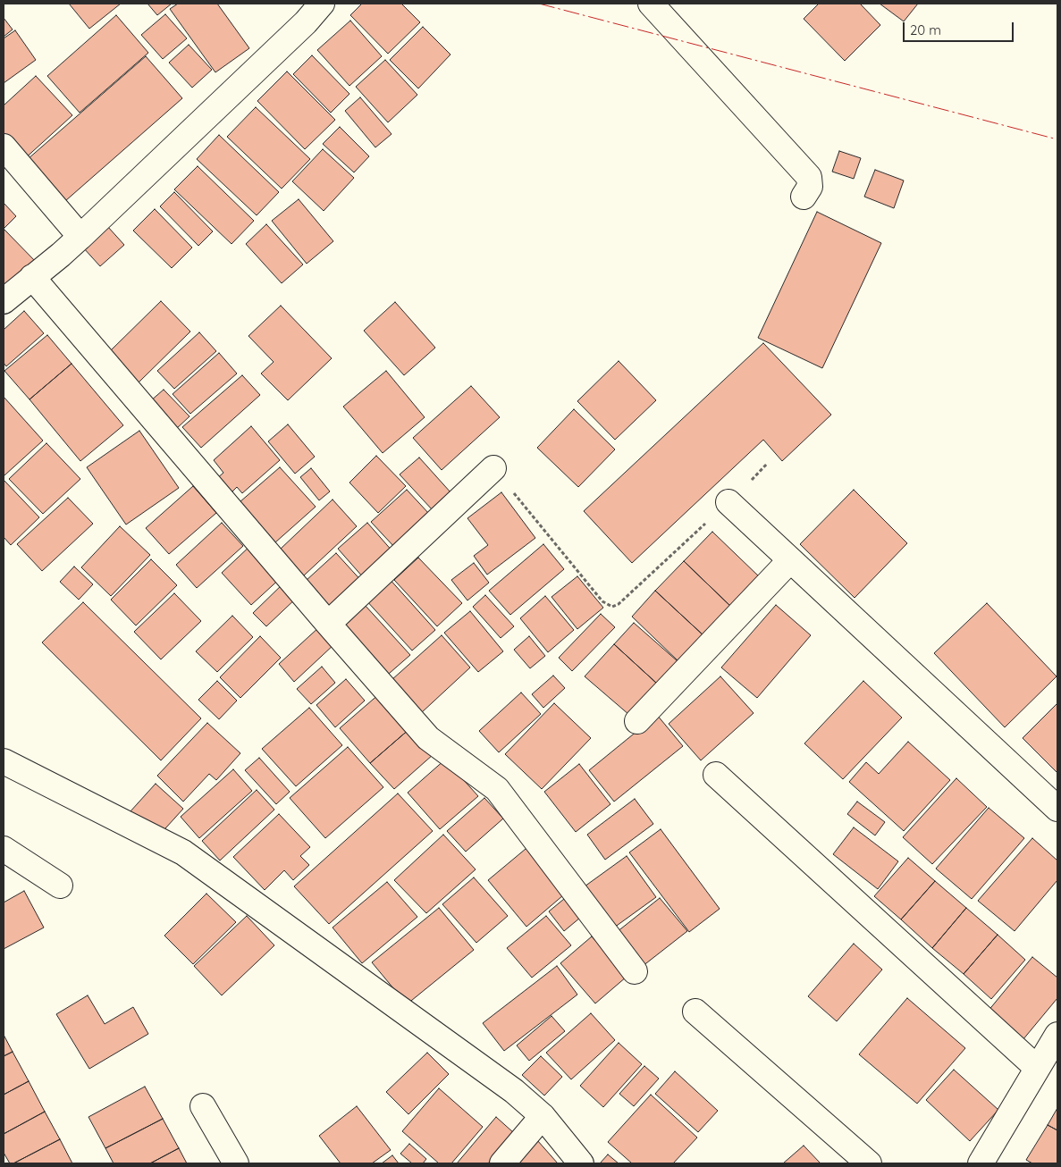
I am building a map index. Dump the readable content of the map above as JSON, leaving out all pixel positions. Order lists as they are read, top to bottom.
{
  "scale_bar": "20 m"
}
